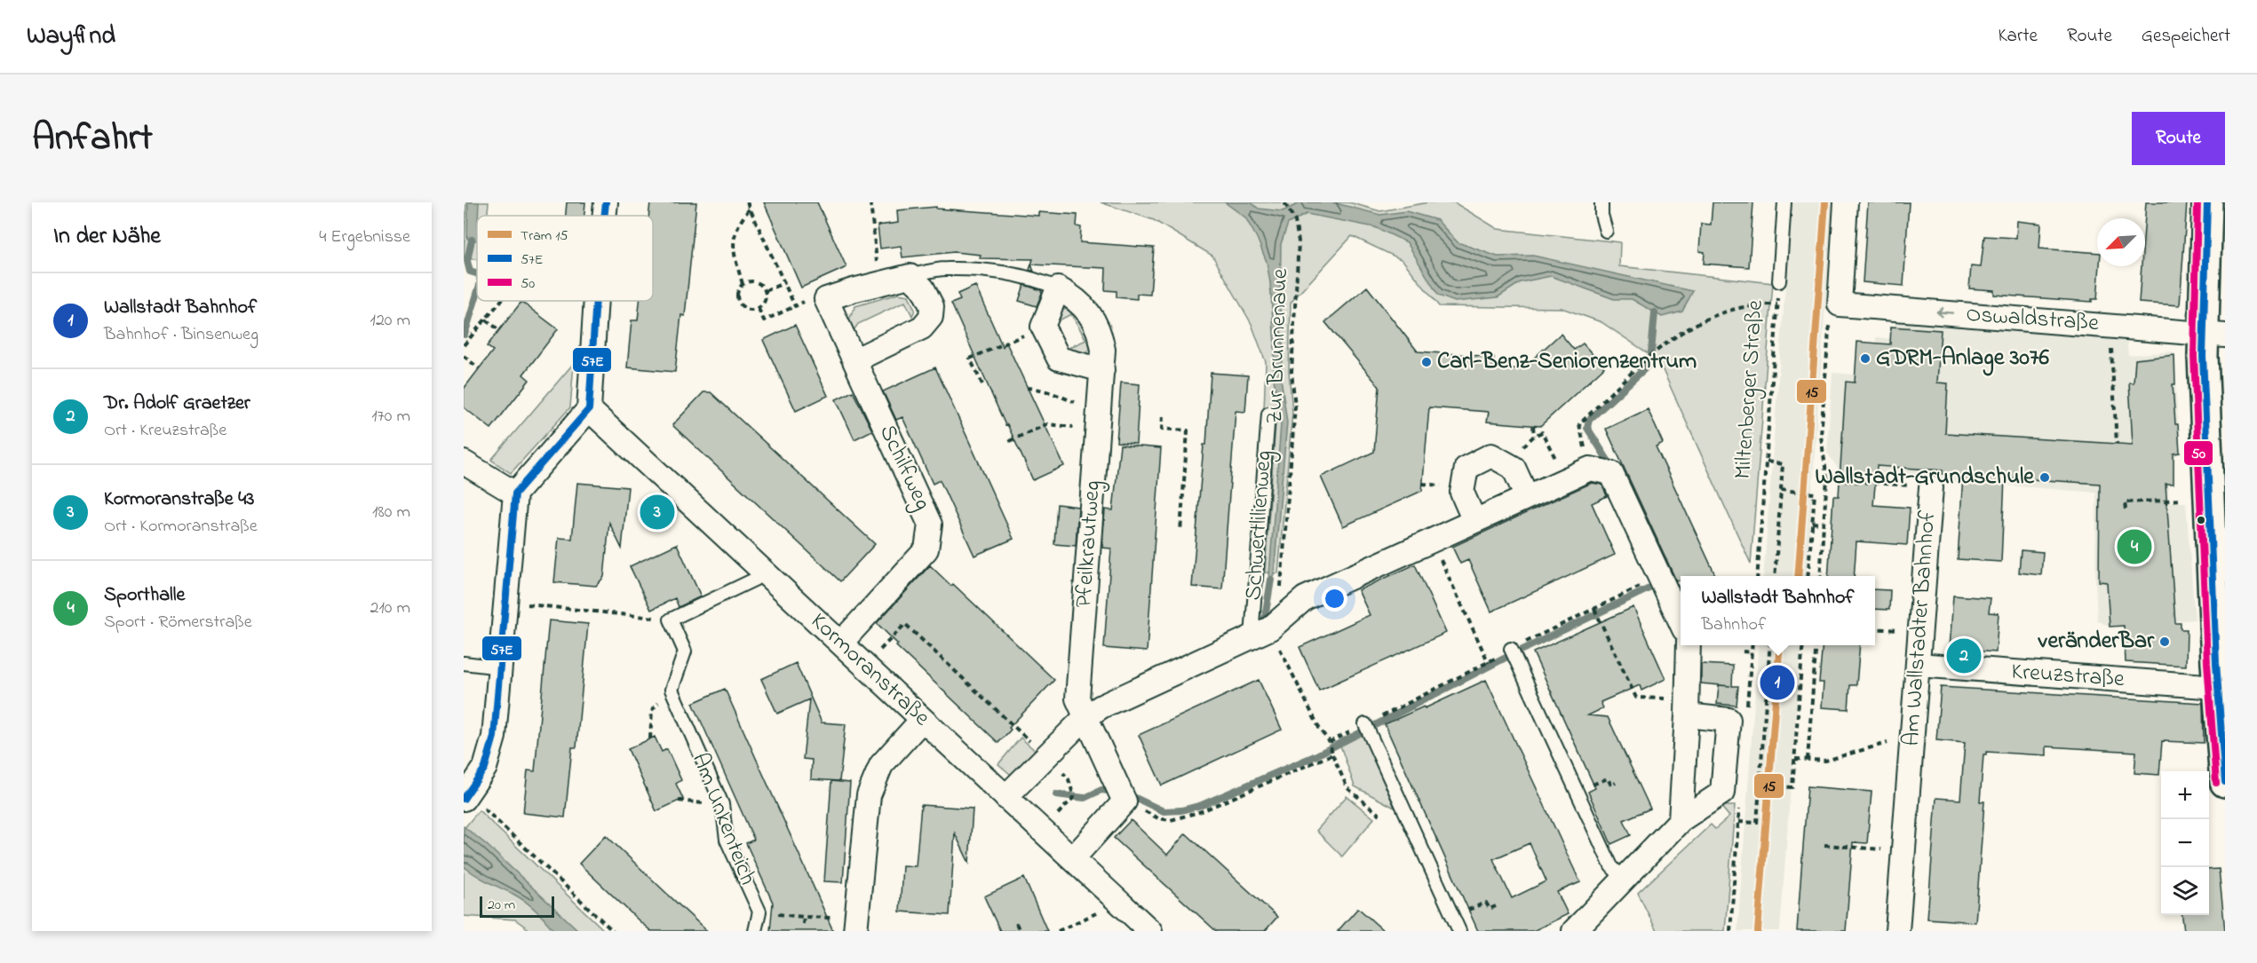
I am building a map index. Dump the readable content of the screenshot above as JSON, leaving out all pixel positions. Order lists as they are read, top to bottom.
{
  "streets": {
    "street": [
      "Oswaldstraße",
      "Schilfweg",
      "Schwertlilienweg",
      "Pfeilkrautweg",
      "Am Wallstadter Bahnhof",
      "Kormoranstraße",
      "Kreuzstraße"
    ],
    "lane": ["Miltenberger Straße", "Am Unkenteich"],
    "path": ["Zur Brunnenaue"]
  },
  "crossings": [
    ["Zur Brunnenaue", "Schwertlilienweg"],
    ["Schilfweg", "Kormoranstraße"],
    ["Schwertlilienweg", "Pfeilkrautweg"],
    ["Schwertlilienweg", "Kormoranstraße"],
    ["Am Wallstadter Bahnhof", "Kreuzstraße"]
  ],
  "one_way": ["Oswaldstraße"],
  "places": [
    "GDRM-Anlage 3076",
    "Carl-Benz-Seniorenzentrum",
    "Wallstadt-Grundschule",
    "veränderBar"
  ],
  "lines": ["tram line 15", "transit line 57E", "transit line 50"],
  "legend": ["Tram 15", "57E", "50"],
  "scale_bar": "20 m",
  "north": "bottom left",
  "page": {
    "header": "Wayfind",
    "nav": ["Karte", "Route", "Gespeichert"],
    "title": "Anfahrt",
    "buttons": "Route",
    "heading": ["In der Nähe", "4 Ergebnisse"],
    "list": [
      {
        "mark": "1",
        "name": "Wallstadt Bahnhof",
        "note": "Bahnhof · Binsenweg",
        "value": "120 m"
      },
      {
        "mark": "2",
        "name": "Dr. Adolf Graetzer",
        "note": "Ort · Kreuzstraße",
        "value": "170 m"
      },
      {
        "mark": "3",
        "name": "Kormoranstraße 43",
        "note": "Ort · Kormoranstraße",
        "value": "180 m"
      },
      {
        "mark": "4",
        "name": "Sporthalle",
        "note": "Sport · Römerstraße",
        "value": "210 m"
      }
    ],
    "pins": [
      "3",
      "4",
      "2",
      "1"
    ],
    "popup": ["Wallstadt Bahnhof", "Bahnhof"],
    "map_buttons": ["+", "−"],
    "scale": "20 m"
  }
}
